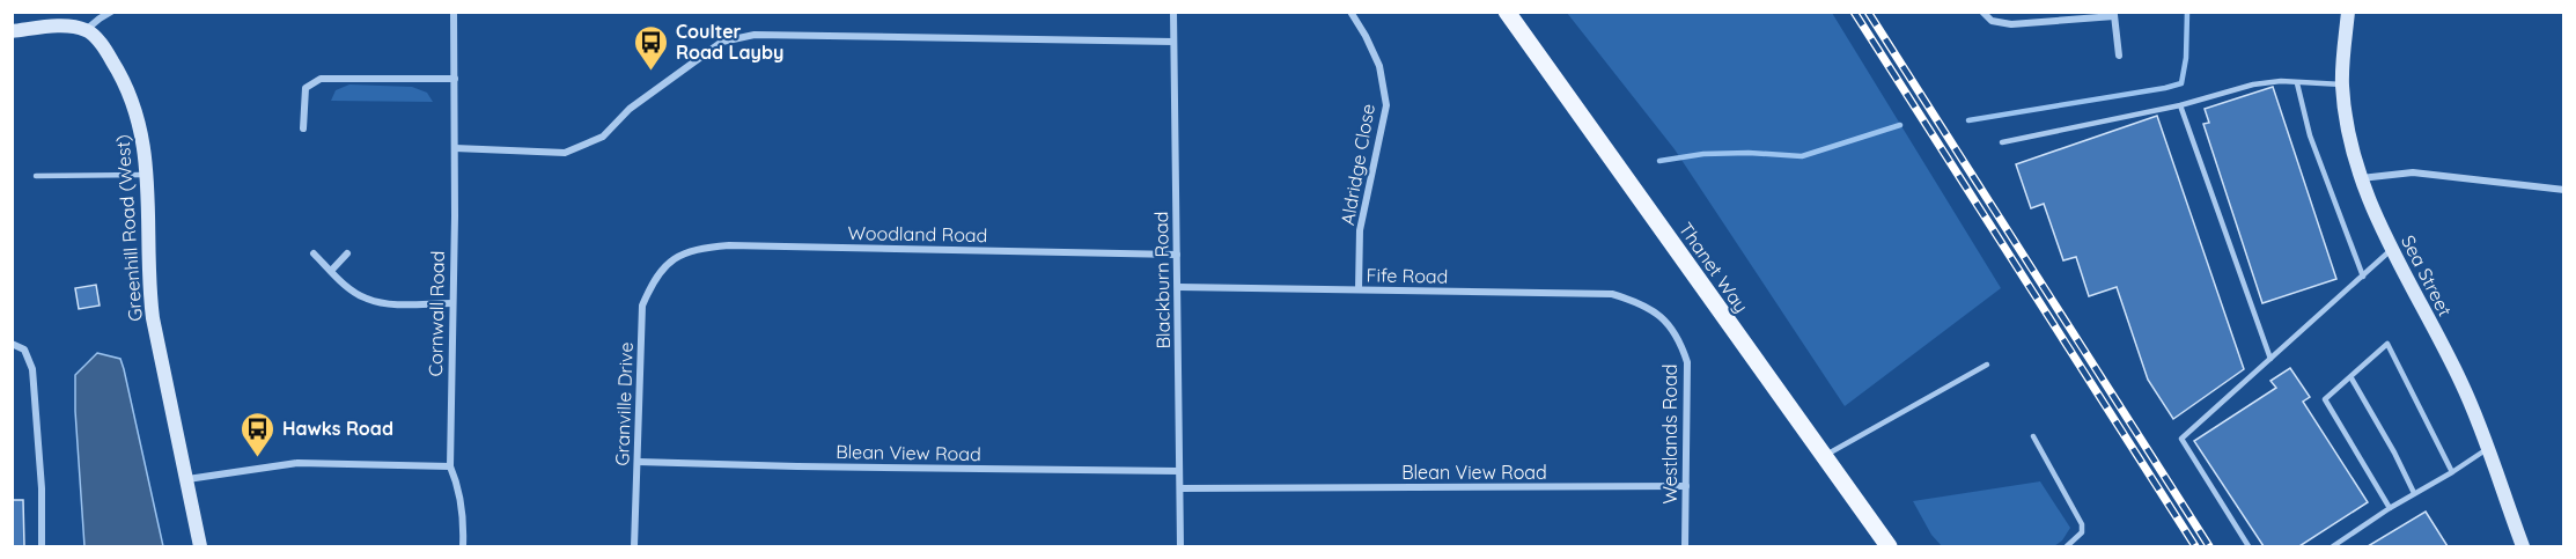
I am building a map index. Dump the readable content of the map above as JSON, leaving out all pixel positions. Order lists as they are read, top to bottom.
{
  "streets": {
    "main road": ["Thanet Way"],
    "street": [
      "Aldridge Close",
      "Greenhill Road (West)",
      "Woodland Road",
      "Fife Road",
      "Sea Street",
      "Blackburn Road",
      "Cornwall Road",
      "Granville Drive",
      "Westlands Road",
      "Blean View Road"
    ]
  },
  "crossings": [
    ["Aldridge Close", "Fife Road"],
    ["Woodland Road", "Blackburn Road"],
    ["Woodland Road", "Granville Drive"],
    ["Fife Road", "Blackburn Road"],
    ["Fife Road", "Westlands Road"],
    ["Blackburn Road", "Blean View Road"],
    ["Granville Drive", "Blean View Road"],
    ["Westlands Road", "Blean View Road"]
  ],
  "places": {
    "bus stop": ["Coulter Road Layby", "Hawks Road"]
  }
}
